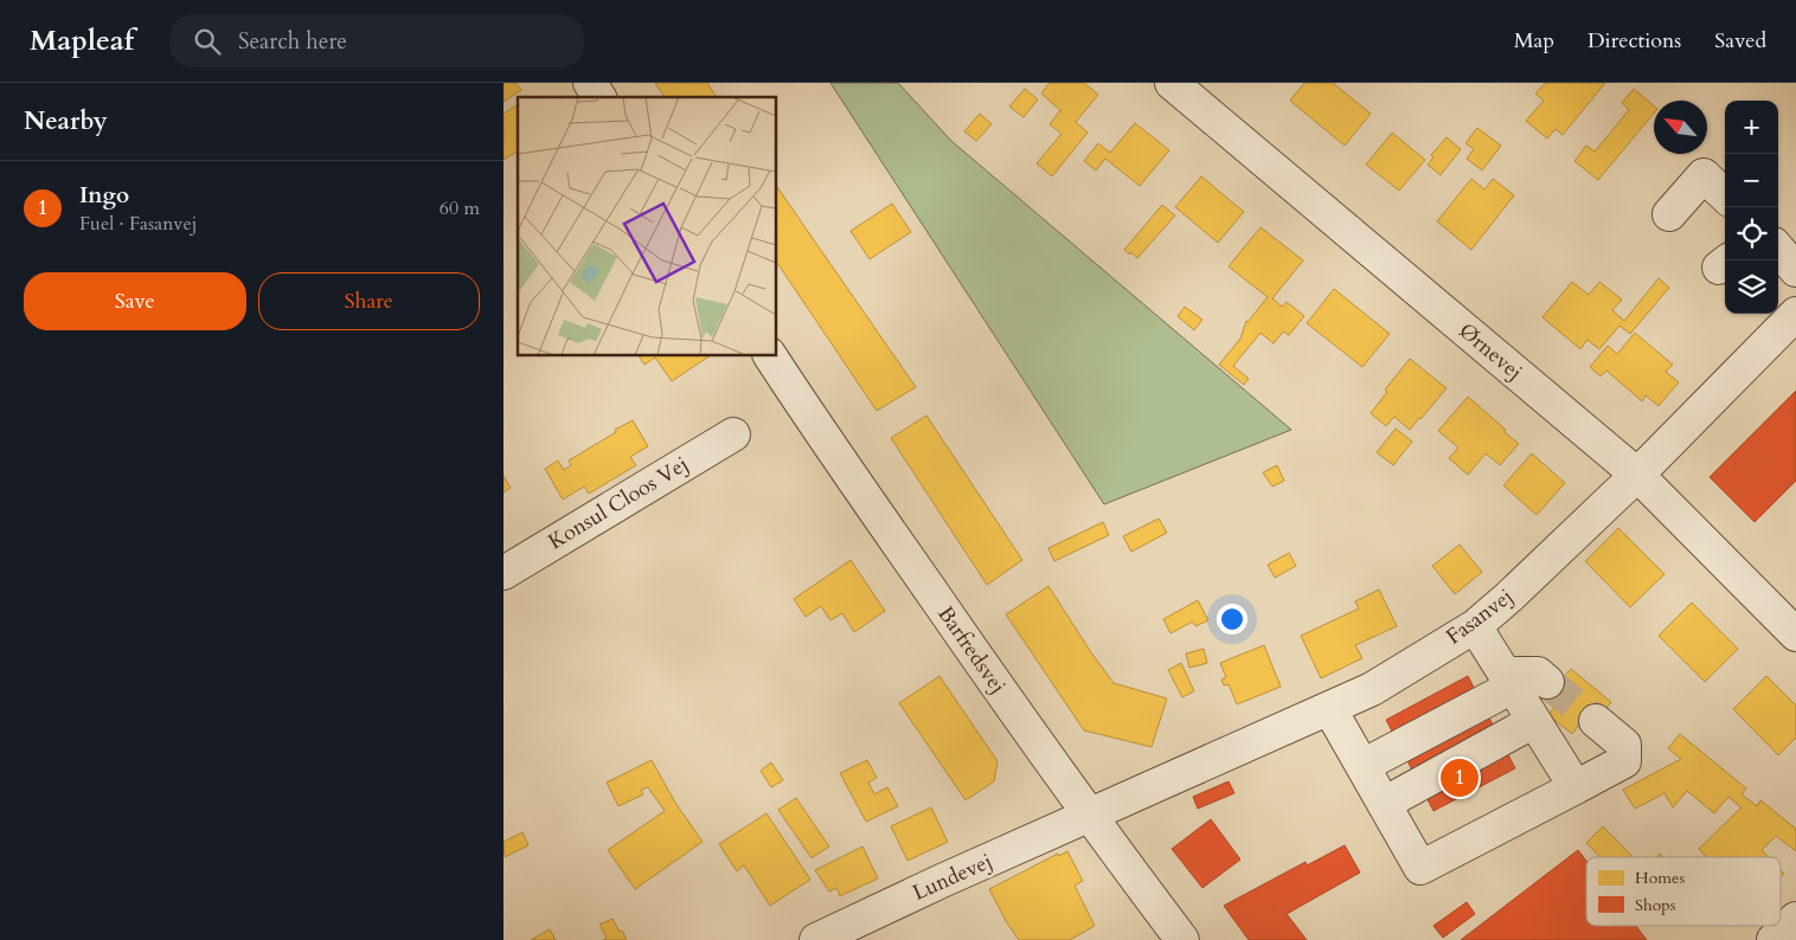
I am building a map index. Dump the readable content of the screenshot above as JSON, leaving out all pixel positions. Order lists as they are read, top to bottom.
{
  "streets": {
    "street": [
      "Ørnevej",
      "Konsul Cloos Vej",
      "Fasanvej",
      "Barfredsvej",
      "Lundevej"
    ]
  },
  "crossings": [
    ["Ørnevej", "Fasanvej"],
    ["Fasanvej", "Barfredsvej"],
    ["Fasanvej", "Lundevej"],
    ["Barfredsvej", "Lundevej"]
  ],
  "legend": ["Homes", "Shops"],
  "north": "top left",
  "page": {
    "header": "Mapleaf",
    "search": "Search here",
    "nav": ["Map", "Directions", "Saved"],
    "heading": "Nearby",
    "map_buttons": ["+", "−"],
    "list": [
      {
        "mark": "1",
        "name": "Ingo",
        "note": "Fuel · Fasanvej",
        "value": "60 m"
      }
    ],
    "buttons": ["Save", "Share"],
    "pins": "1"
  }
}
